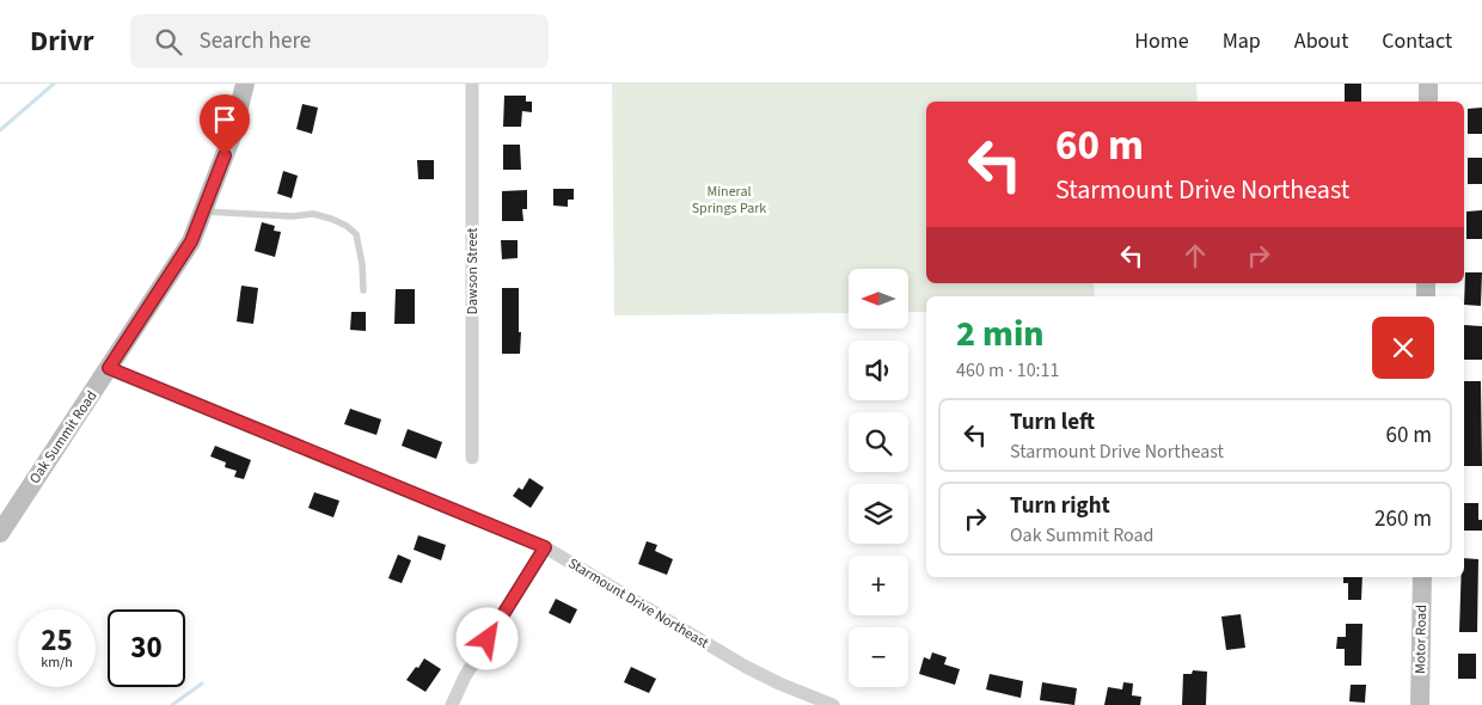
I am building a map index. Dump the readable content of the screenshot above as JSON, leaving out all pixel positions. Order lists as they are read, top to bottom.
{
  "streets": {
    "main road": ["Oak Summit Road", "Motor Road"],
    "street": ["Dawson Street", "Starmount Drive Northeast"]
  },
  "crossings": [
    ["Oak Summit Road", "Starmount Drive Northeast"]
  ],
  "parks": ["Mineral Springs Park"],
  "north": "left",
  "page": {
    "header": "Drivr",
    "search": "Search here",
    "nav": [
      "Home",
      "Map",
      "About",
      "Contact"
    ],
    "turn": ["60 m", "Starmount Drive Northeast"],
    "map_buttons": ["+", "−"],
    "heading": ["2 min", "460 m · 10:11"],
    "list": [
      {
        "name": "Turn left",
        "note": "Starmount Drive Northeast",
        "value": "60 m"
      },
      {
        "name": "Turn right",
        "note": "Oak Summit Road",
        "value": "260 m"
      }
    ],
    "speed": "25 km/h",
    "limit": "30"
  }
}
